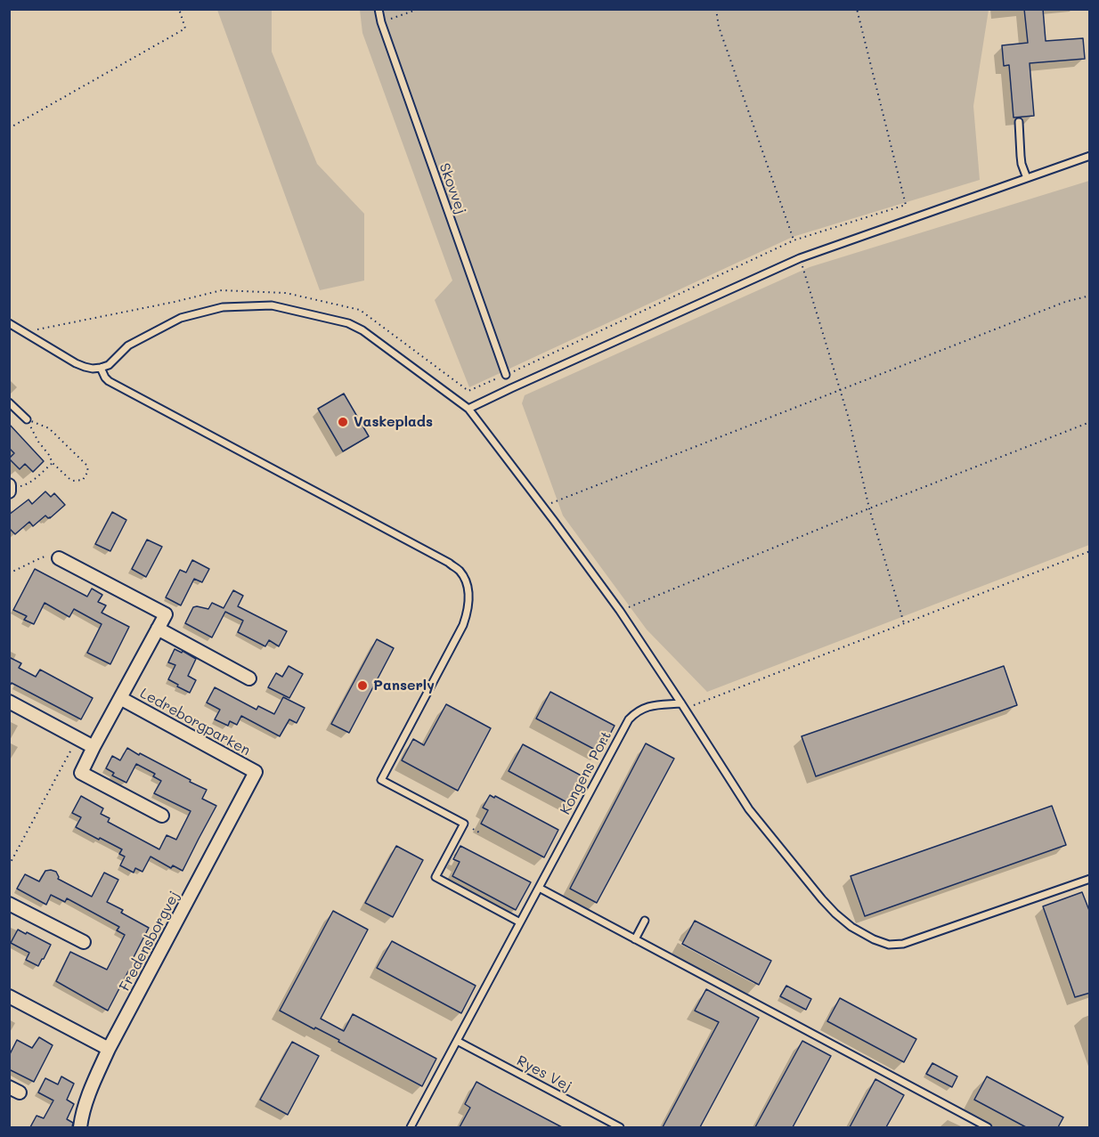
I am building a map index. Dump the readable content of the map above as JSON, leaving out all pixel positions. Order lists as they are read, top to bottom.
{
  "streets": {
    "street": ["Ledreborgparken", "Fredensborgvej"],
    "lane": ["Skovvej", "Kongens Port", "Ryes Vej"]
  },
  "crossings": [
    ["Ledreborgparken", "Fredensborgvej"],
    ["Kongens Port", "Ryes Vej"]
  ],
  "places": ["Vaskeplads", "Panserly"]
}
